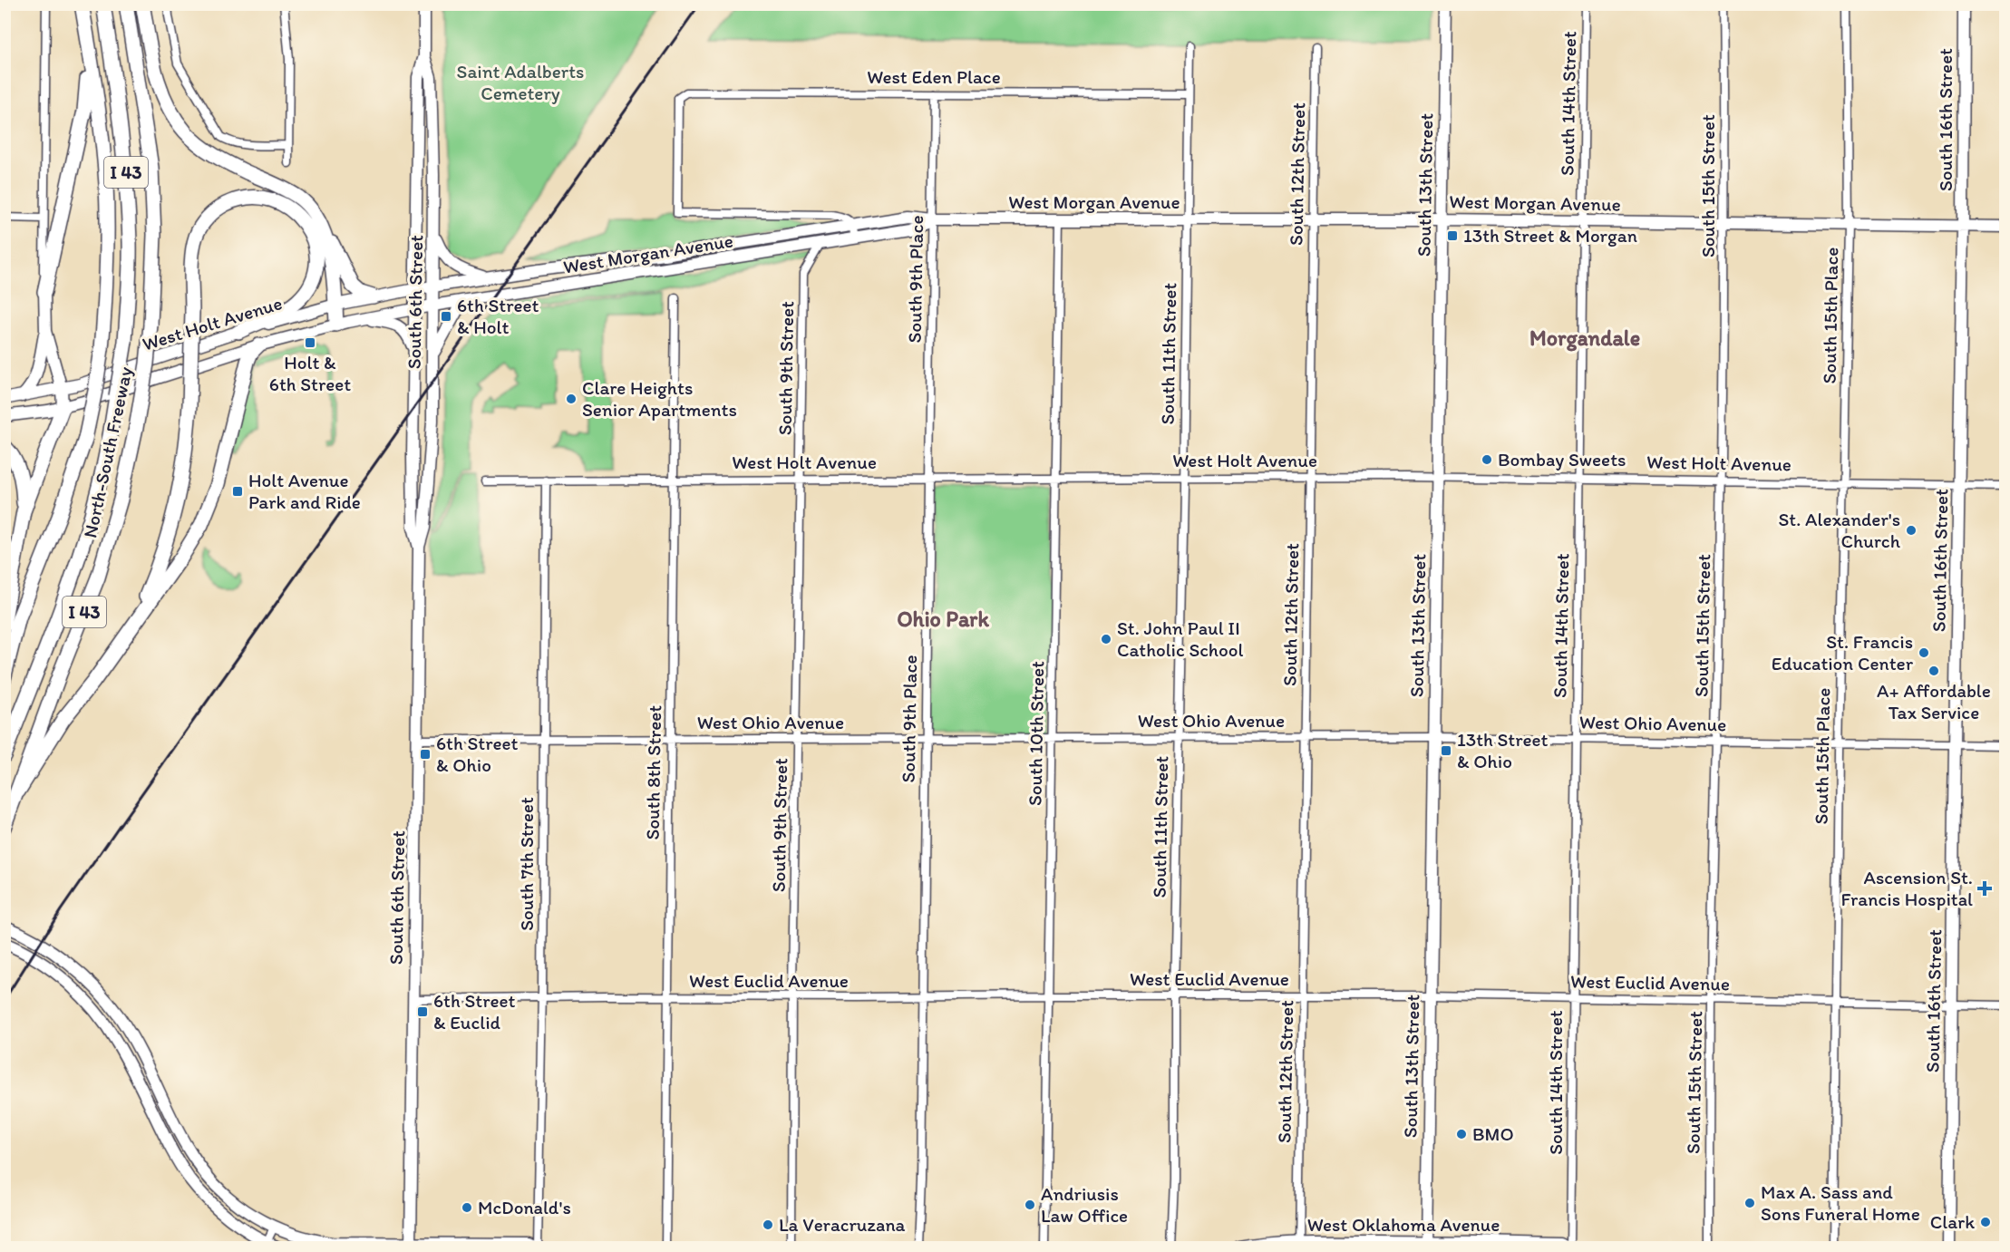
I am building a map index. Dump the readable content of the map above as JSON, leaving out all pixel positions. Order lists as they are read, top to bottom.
{
  "streets": {
    "highway": ["I 43", "North-South Freeway"],
    "street": [
      "West Eden Place",
      "South 14th Street",
      "South 16th Street",
      "South 12th Street",
      "South 13th Street",
      "South 15th Street",
      "West Morgan Avenue",
      "South 9th Place",
      "South 6th Street",
      "South 15th Place",
      "West Holt Avenue",
      "South 11th Street",
      "South 9th Street",
      "West Ohio Avenue",
      "South 10th Street",
      "South 8th Street",
      "South 7th Street",
      "West Euclid Avenue",
      "West Oklahoma Avenue"
    ]
  },
  "crossings": [
    ["West Eden Place", "West Morgan Avenue"],
    ["West Eden Place", "South 9th Place"],
    ["West Eden Place", "South 11th Street"],
    ["South 14th Street", "West Morgan Avenue"],
    ["South 14th Street", "West Holt Avenue"],
    ["South 14th Street", "West Ohio Avenue"],
    ["South 14th Street", "West Euclid Avenue"],
    ["South 16th Street", "West Morgan Avenue"],
    ["South 16th Street", "West Holt Avenue"],
    ["South 16th Street", "West Ohio Avenue"],
    ["South 16th Street", "West Euclid Avenue"],
    ["South 12th Street", "West Morgan Avenue"],
    ["South 12th Street", "West Holt Avenue"],
    ["South 12th Street", "West Ohio Avenue"],
    ["South 12th Street", "West Euclid Avenue"],
    ["South 12th Street", "West Oklahoma Avenue"],
    ["South 13th Street", "West Morgan Avenue"],
    ["South 13th Street", "West Holt Avenue"],
    ["South 13th Street", "West Ohio Avenue"],
    ["South 13th Street", "West Euclid Avenue"],
    ["South 13th Street", "West Oklahoma Avenue"],
    ["South 15th Street", "West Morgan Avenue"],
    ["South 15th Street", "West Holt Avenue"],
    ["South 15th Street", "West Ohio Avenue"],
    ["South 15th Street", "West Euclid Avenue"],
    ["West Morgan Avenue", "South 9th Place"],
    ["West Morgan Avenue", "South 6th Street"],
    ["West Morgan Avenue", "South 15th Place"],
    ["West Morgan Avenue", "West Holt Avenue"],
    ["West Morgan Avenue", "South 11th Street"],
    ["West Morgan Avenue", "South 9th Street"],
    ["West Morgan Avenue", "South 10th Street"],
    ["South 9th Place", "West Holt Avenue"],
    ["South 9th Place", "West Ohio Avenue"],
    ["South 9th Place", "West Euclid Avenue"],
    ["South 6th Street", "West Holt Avenue"],
    ["South 6th Street", "West Ohio Avenue"],
    ["South 6th Street", "West Euclid Avenue"],
    ["South 15th Place", "West Holt Avenue"],
    ["South 15th Place", "West Ohio Avenue"],
    ["South 15th Place", "West Euclid Avenue"],
    ["West Holt Avenue", "South 11th Street"],
    ["West Holt Avenue", "South 9th Street"],
    ["West Holt Avenue", "South 10th Street"],
    ["West Holt Avenue", "South 8th Street"],
    ["West Holt Avenue", "South 7th Street"],
    ["South 11th Street", "West Ohio Avenue"],
    ["South 11th Street", "West Euclid Avenue"],
    ["South 9th Street", "West Ohio Avenue"],
    ["South 9th Street", "West Euclid Avenue"],
    ["West Ohio Avenue", "South 10th Street"],
    ["West Ohio Avenue", "South 8th Street"],
    ["West Ohio Avenue", "South 7th Street"],
    ["South 10th Street", "West Euclid Avenue"],
    ["South 8th Street", "West Euclid Avenue"],
    ["South 7th Street", "West Euclid Avenue"]
  ],
  "districts": ["Morgandale", "Ohio Park"],
  "parks": ["Saint Adalberts Cemetery"],
  "places": {
    "transit": [
      "13th Street & Morgan",
      "6th Street & Holt",
      "Holt & 6th Street",
      "Holt Avenue Park and Ride",
      "13th Street & Ohio",
      "6th Street & Ohio",
      "6th Street & Euclid"
    ],
    "other": [
      "Clare Heights Senior Apartments",
      "Bombay Sweets",
      "St. Alexander's Church",
      "St. John Paul II Catholic School",
      "St. Francis Education Center",
      "A+ Affordable Tax Service",
      "BMO",
      "Max A. Sass and Sons Funeral Home",
      "Andriusis Law Office",
      "McDonald's",
      "Clark",
      "La Veracruzana"
    ],
    "health": ["Ascension St. Francis Hospital"]
  }
}
